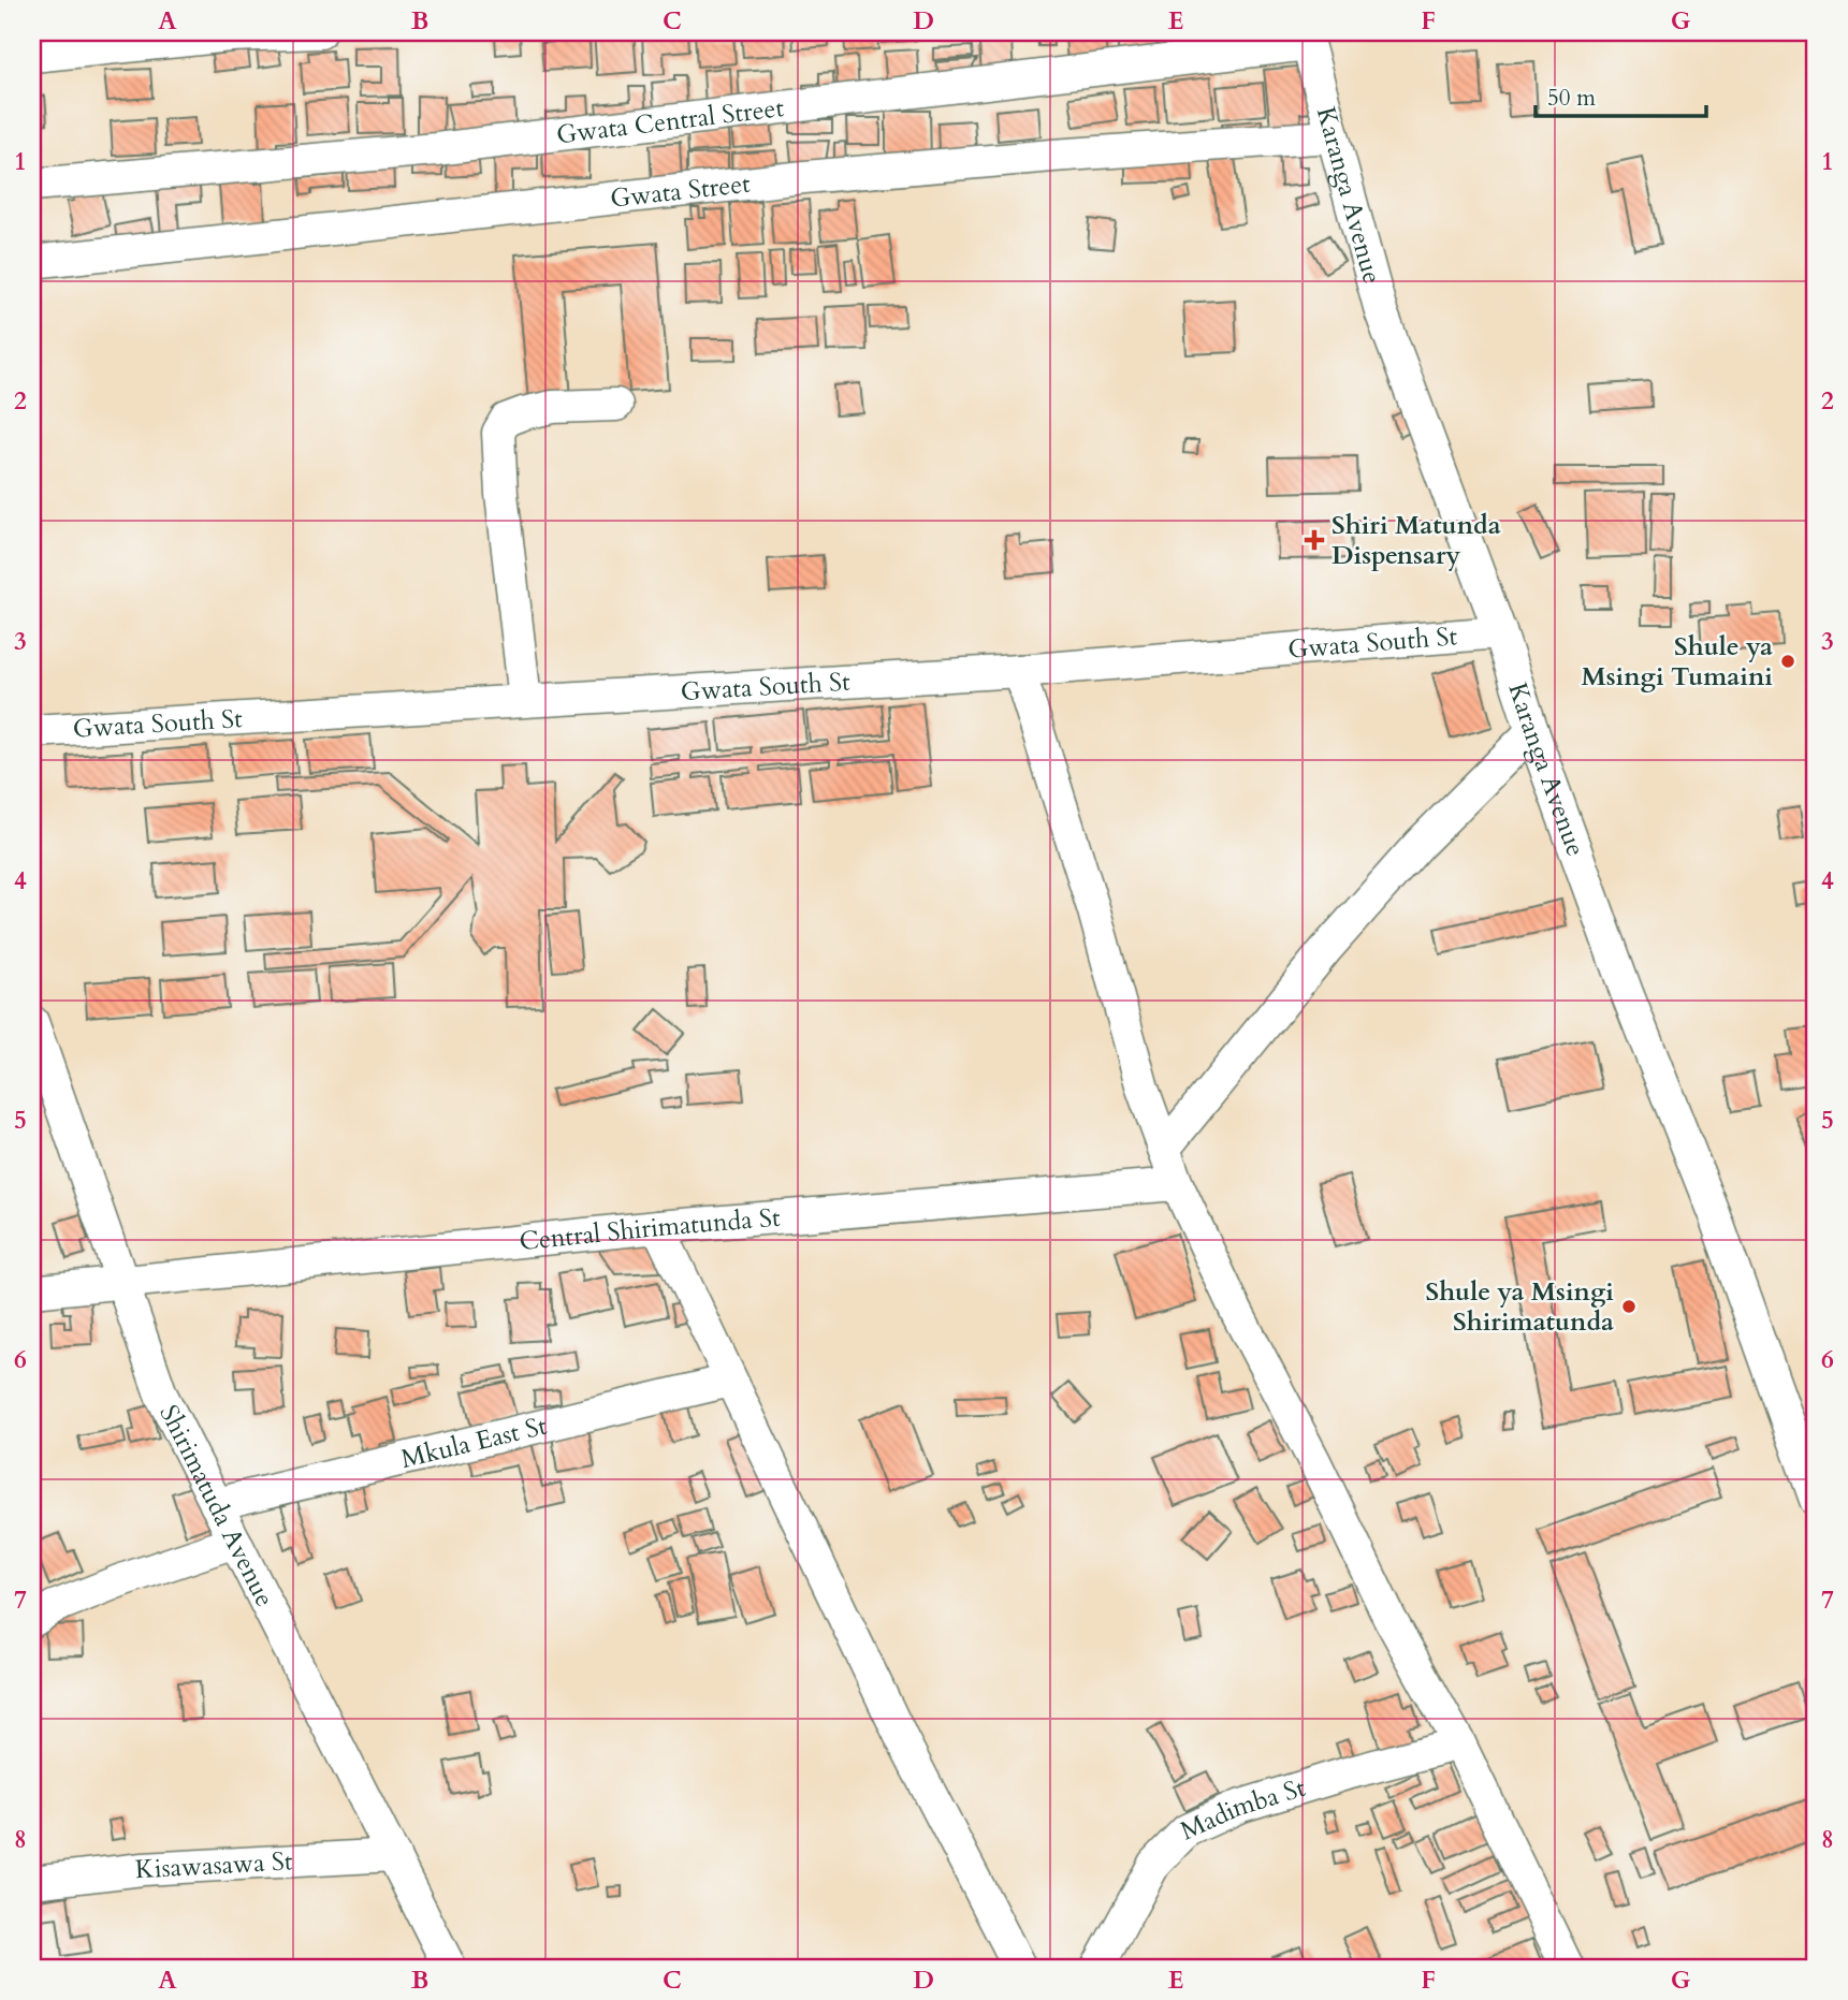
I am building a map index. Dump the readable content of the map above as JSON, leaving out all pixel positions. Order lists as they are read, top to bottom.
{
  "streets": {
    "street": [
      "Gwata Central Street",
      "Gwata Street",
      "Karanga Avenue",
      "Gwata South St",
      "Central Shirimatunda St",
      "Mkula East St",
      "Shirimatuda Avenue",
      "Madimba St",
      "Kisawasawa St"
    ]
  },
  "crossings": [
    ["Gwata Central Street", "Karanga Avenue"],
    ["Gwata Street", "Karanga Avenue"],
    ["Karanga Avenue", "Gwata South St"],
    ["Central Shirimatunda St", "Shirimatuda Avenue"],
    ["Mkula East St", "Shirimatuda Avenue"],
    ["Shirimatuda Avenue", "Kisawasawa St"]
  ],
  "places": {
    "health": ["Shiri Matunda Dispensary"],
    "other": ["Shule ya Msingi Tumaini", "Shule ya Msingi Shirimatunda"]
  },
  "scale_bar": "50 m",
  "grid": {
    "columns": [
      "A",
      "B",
      "C",
      "D",
      "E",
      "F",
      "G"
    ],
    "rows": [
      "1",
      "2",
      "3",
      "4",
      "5",
      "6",
      "7",
      "8"
    ]
  }
}
